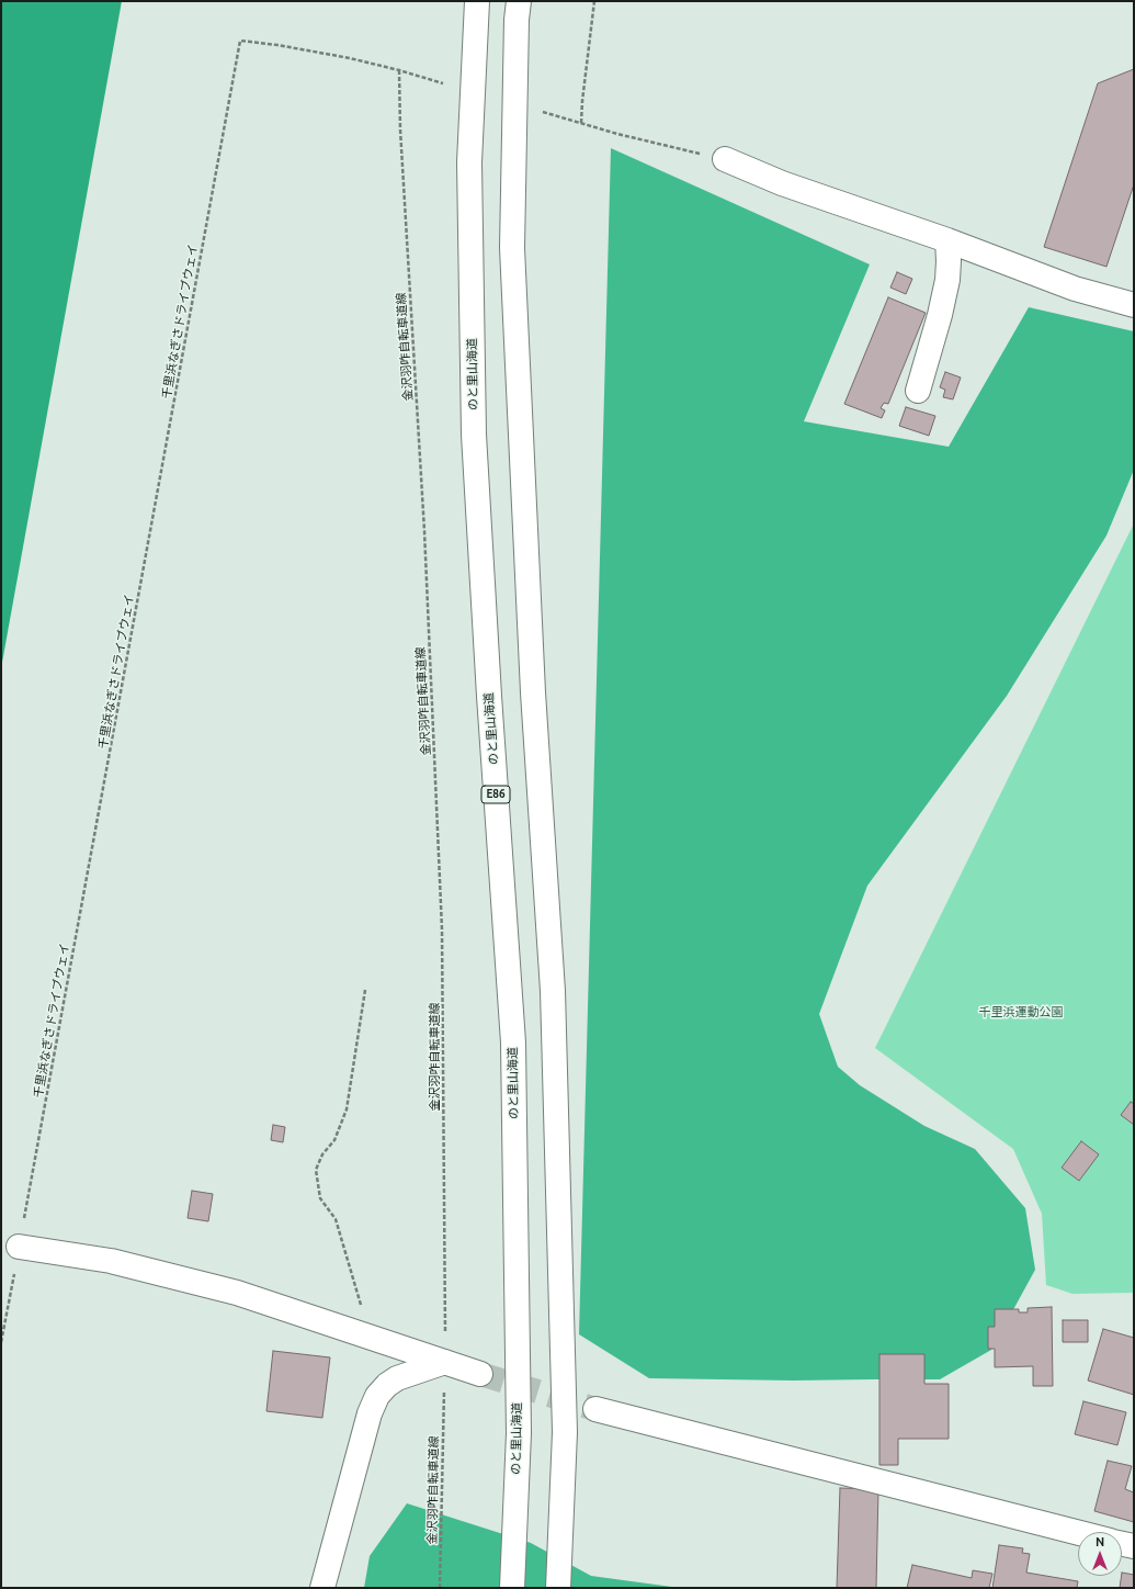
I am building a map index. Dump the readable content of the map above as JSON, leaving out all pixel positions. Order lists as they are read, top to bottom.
{
  "streets": {
    "main road": ["のと里山海道", "E86"],
    "path": ["千里浜なぎさドライブウェイ", "金沢羽咋自転車道線"]
  },
  "crossings": [
    ["千里浜なぎさドライブウェイ", "金沢羽咋自転車道線"]
  ],
  "parks": ["千里浜運動公園"],
  "north": "top"
}
